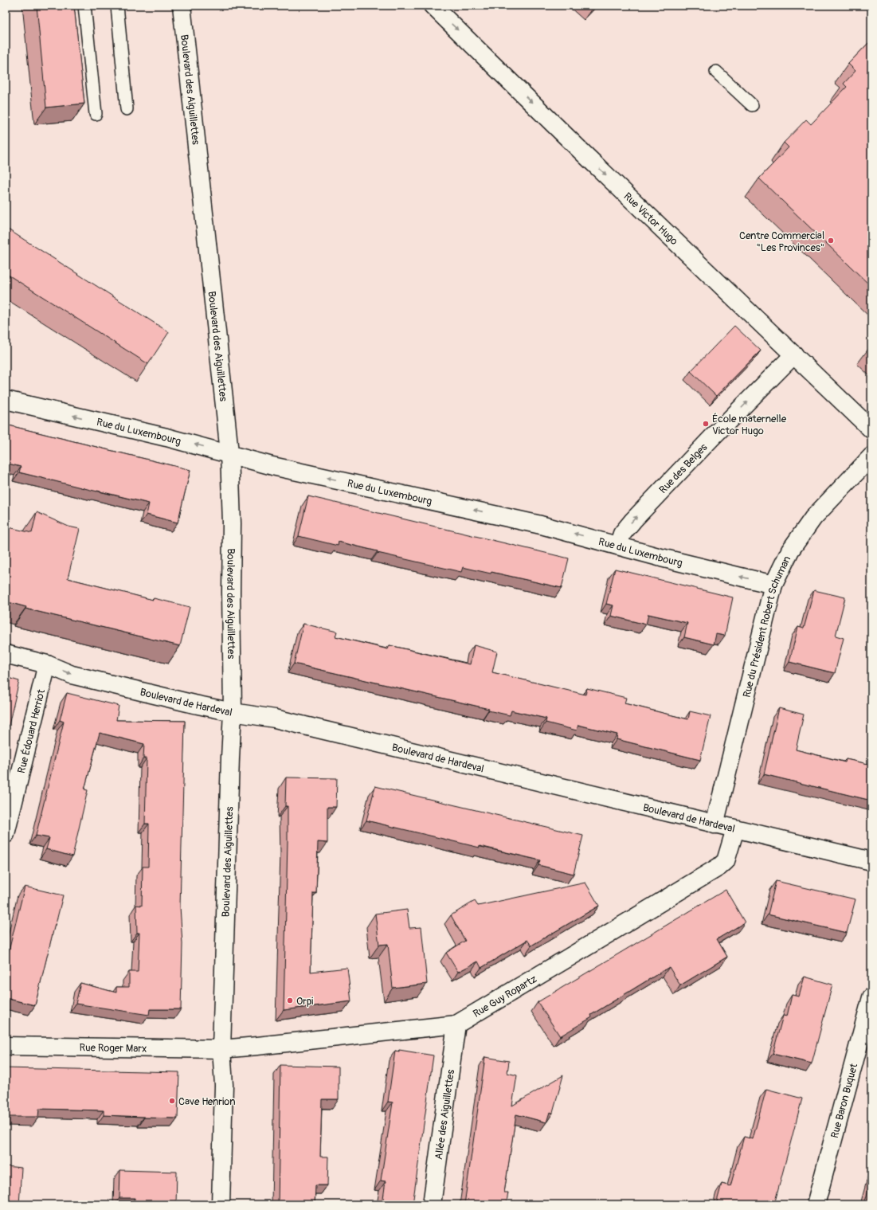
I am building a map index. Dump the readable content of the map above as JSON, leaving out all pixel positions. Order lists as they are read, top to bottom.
{
  "streets": {
    "street": [
      "Boulevard des Aiguillettes",
      "Rue Victor Hugo",
      "Rue du Luxembourg",
      "Rue des Belges",
      "Rue du Président Robert Schuman",
      "Boulevard de Hardeval",
      "Rue Édouard Herriot",
      "Rue Guy Ropartz",
      "Rue Roger Marx",
      "Rue Baron Buquet",
      "Allée des Aiguillettes"
    ]
  },
  "crossings": [
    ["Boulevard des Aiguillettes", "Rue du Luxembourg"],
    ["Boulevard des Aiguillettes", "Boulevard de Hardeval"],
    ["Boulevard des Aiguillettes", "Rue Guy Ropartz"],
    ["Boulevard des Aiguillettes", "Rue Roger Marx"],
    ["Rue Victor Hugo", "Rue des Belges"],
    ["Rue du Luxembourg", "Rue des Belges"],
    ["Rue du Luxembourg", "Rue du Président Robert Schuman"],
    ["Rue du Président Robert Schuman", "Boulevard de Hardeval"],
    ["Boulevard de Hardeval", "Rue Édouard Herriot"],
    ["Boulevard de Hardeval", "Rue Guy Ropartz"],
    ["Rue Guy Ropartz", "Rue Roger Marx"],
    ["Rue Guy Ropartz", "Allée des Aiguillettes"]
  ],
  "one_way": ["Rue Victor Hugo", "Rue du Luxembourg", "Rue des Belges"],
  "places": [
    "Centre Commercial \"Les Provinces\"",
    "École maternelle Victor Hugo",
    "Orpi",
    "Cave Henrion"
  ]
}
